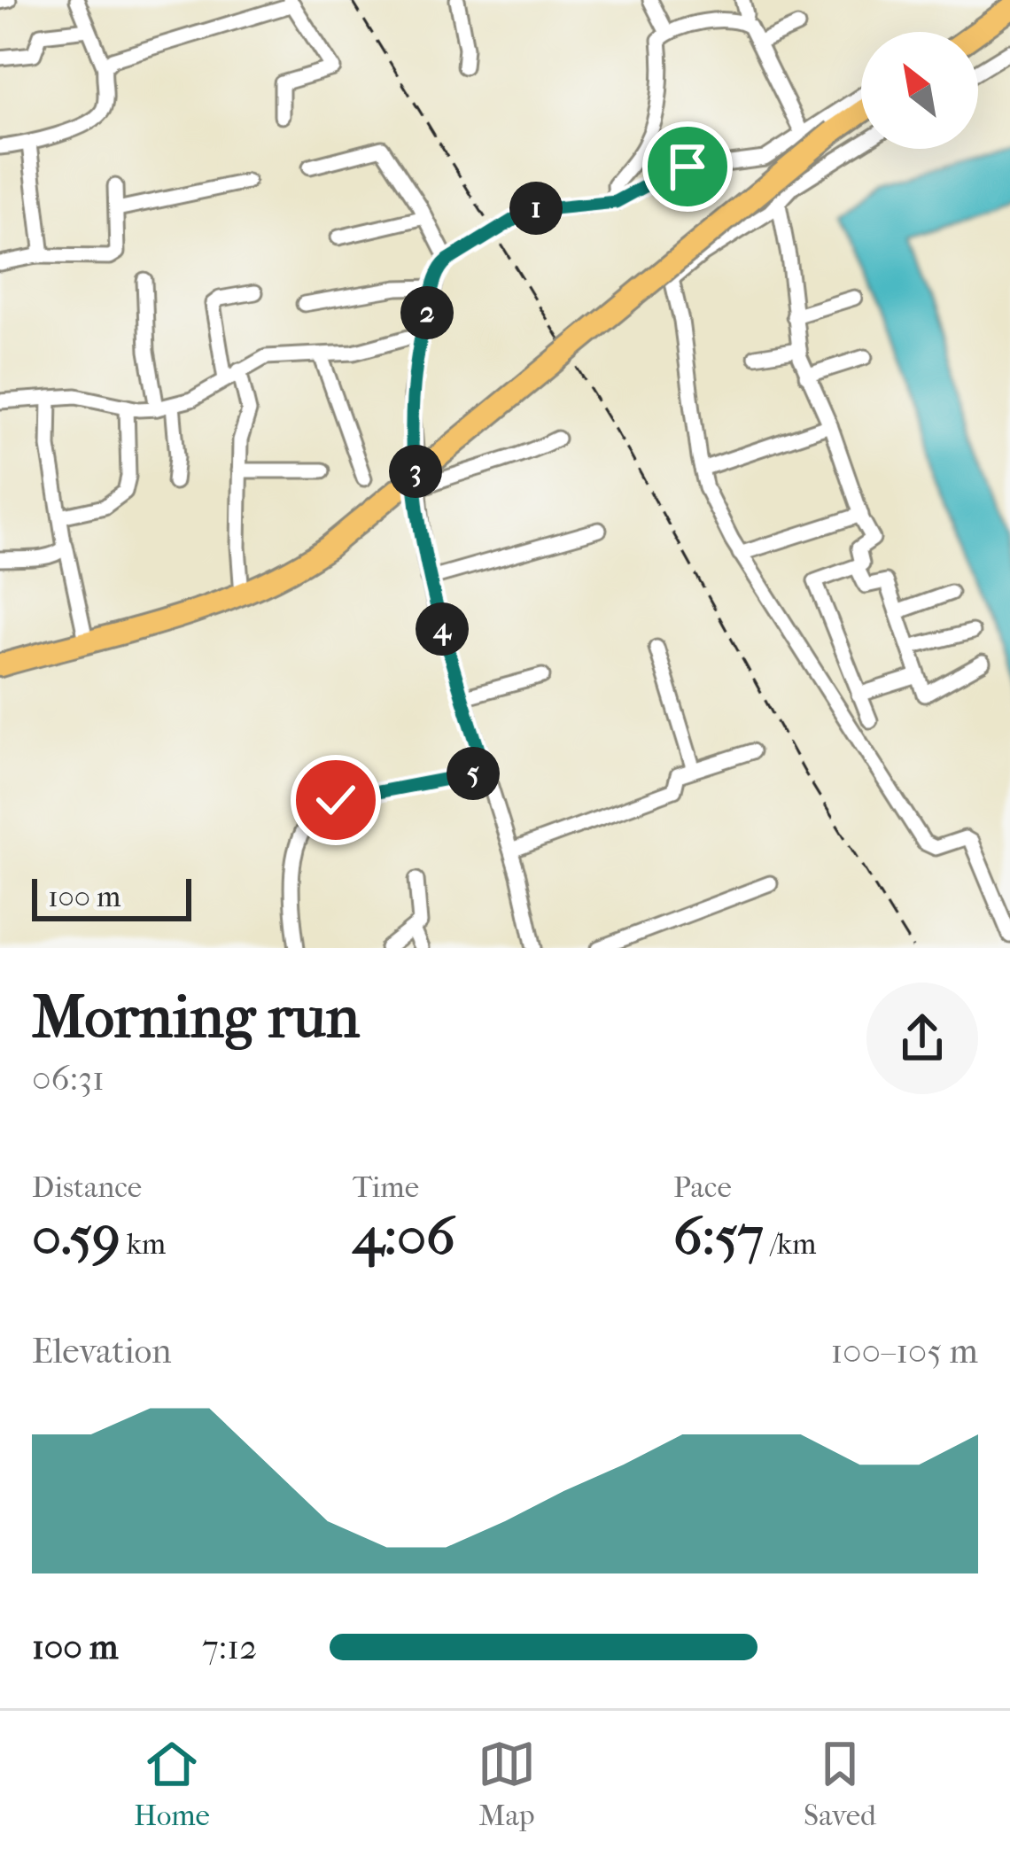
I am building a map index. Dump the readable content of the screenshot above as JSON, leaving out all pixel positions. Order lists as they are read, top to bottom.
{
  "scale_bar": "100 m",
  "north": "top left",
  "page": {
    "pins": [
      "1",
      "2",
      "3",
      "4",
      "5"
    ],
    "scale": "100 m",
    "heading": ["Morning run", "06:31"],
    "stats": [
      ["Distance", "0.59 km"],
      ["Time", "4:06"],
      ["Pace", "6:57 /km"]
    ],
    "chart": ["Elevation", "100–105 m"],
    "list": [
      {
        "name": "100 m",
        "note": "7:12"
      }
    ],
    "tabs": ["Home", "Map", "Saved"]
  }
}
